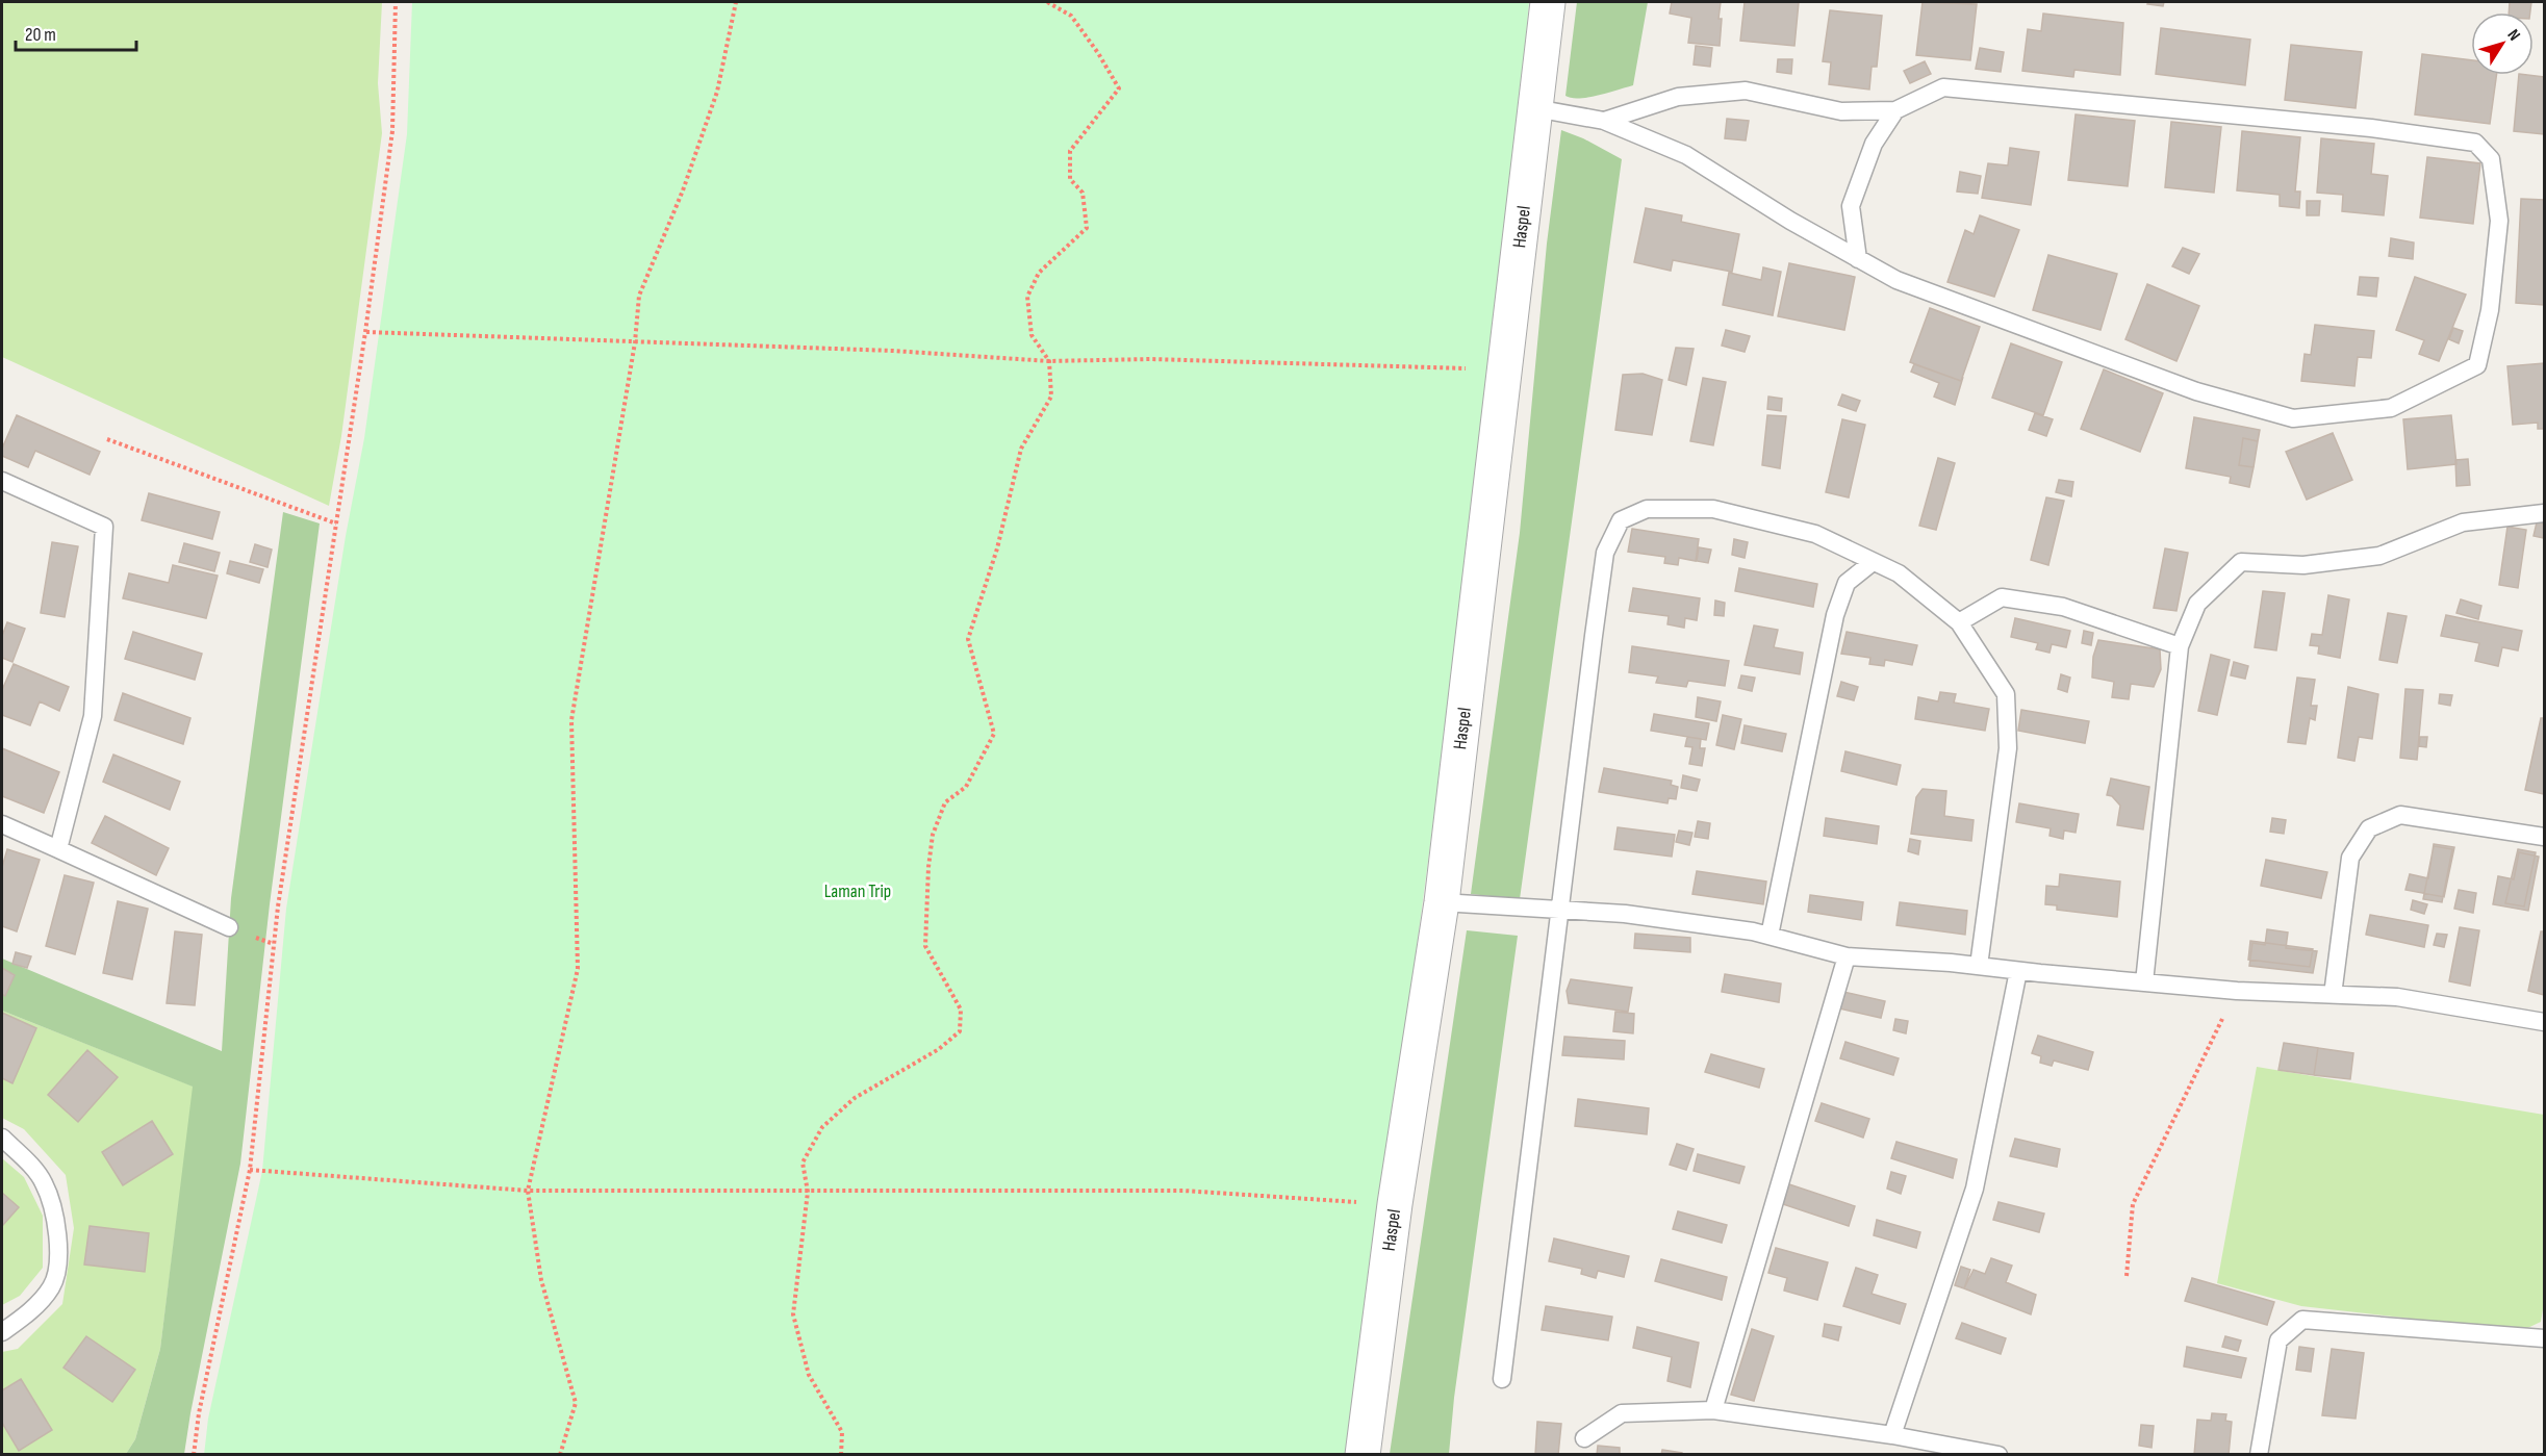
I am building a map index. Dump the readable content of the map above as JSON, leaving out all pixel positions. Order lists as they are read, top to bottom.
{
  "streets": {
    "street": ["Haspel"]
  },
  "parks": ["Laman Trip"],
  "scale_bar": "20 m",
  "north": "top right"
}
